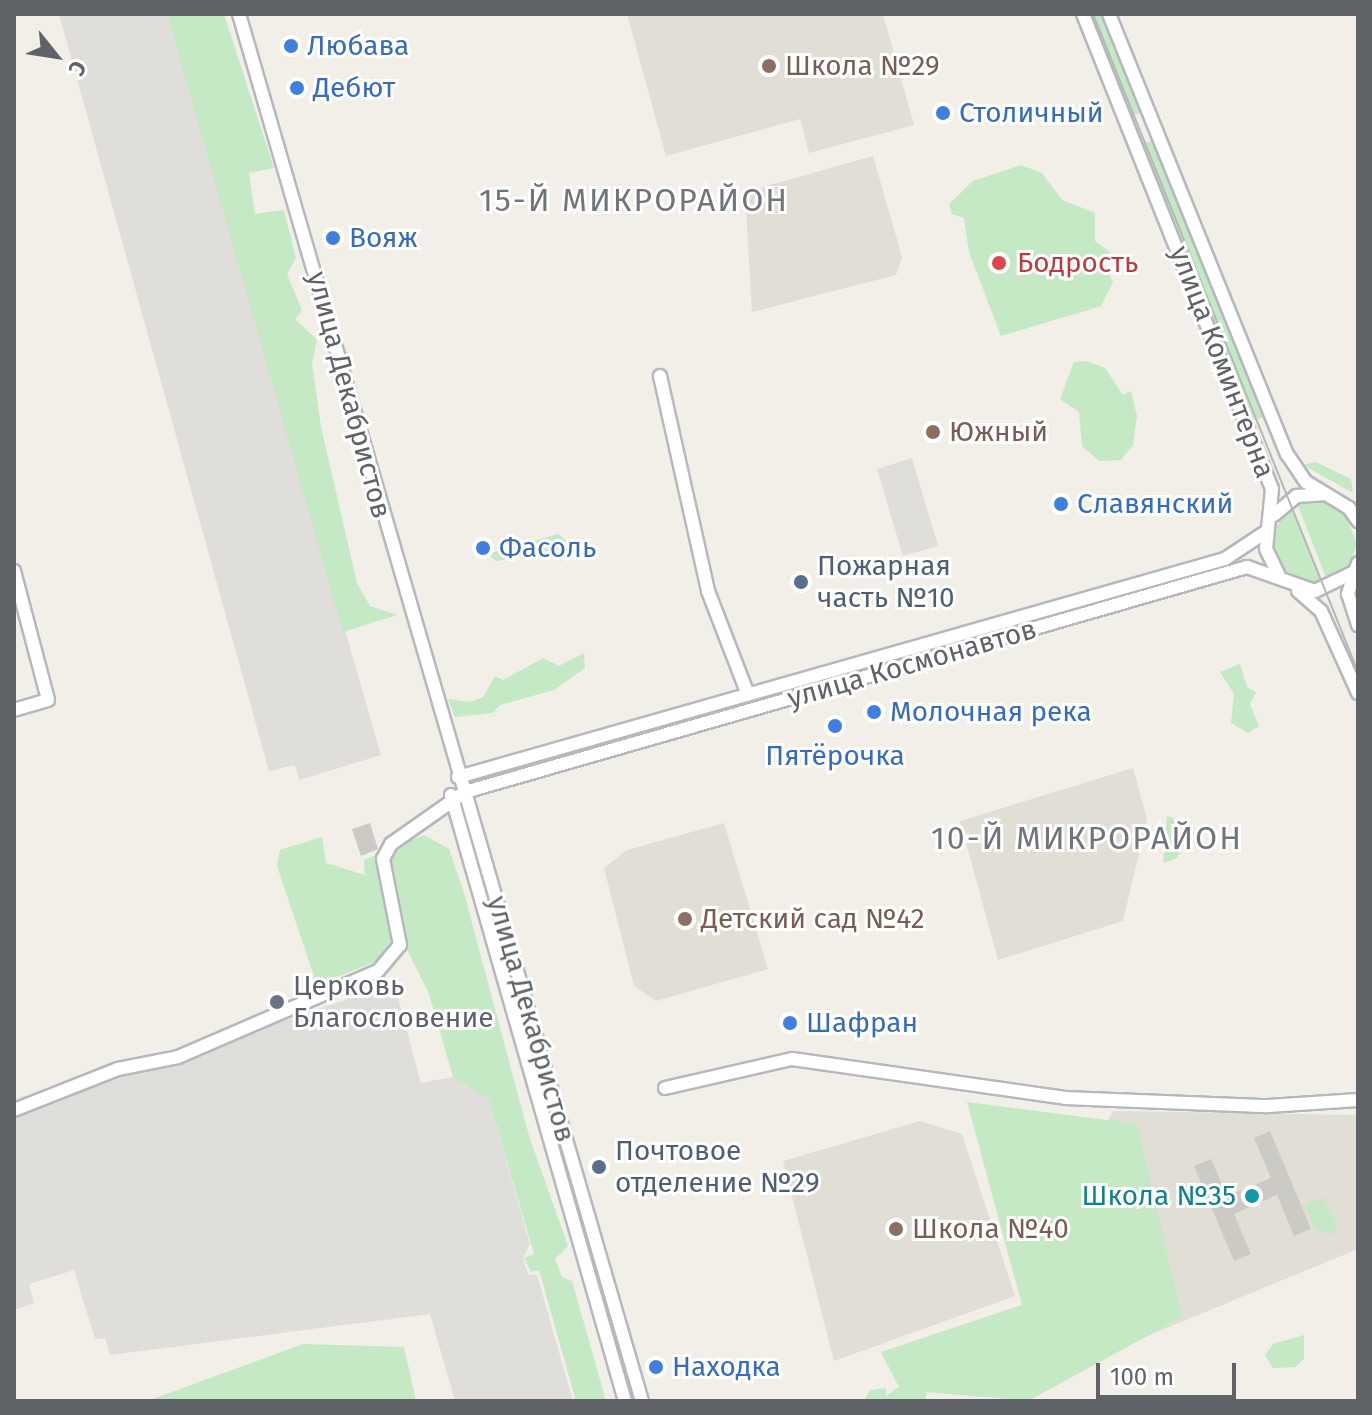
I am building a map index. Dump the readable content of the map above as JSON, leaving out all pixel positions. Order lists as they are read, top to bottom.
{
  "streets": {
    "street": ["улица Коминтерна", "улица Декабристов", "улица Космонавтов"]
  },
  "crossings": [
    ["улица Коминтерна", "улица Космонавтов"],
    ["улица Декабристов", "улица Космонавтов"]
  ],
  "districts": ["15-Й МИКРОРАЙОН", "10-Й МИКРОРАЙОН"],
  "places": [
    "Любава",
    "Школа №29",
    "Дебют",
    "Столичный",
    "Вояж",
    "Бодрость",
    "Южный",
    "Славянский",
    "Фасоль",
    "Пожарная часть №10",
    "Молочная река",
    "Пятёрочка",
    "Детский сад №42",
    "Церковь Благословение",
    "Шафран",
    "Почтовое отделение №29",
    "Школа №35",
    "Школа №40",
    "Находка"
  ],
  "scale_bar": "100 m",
  "north": "bottom right"
}
